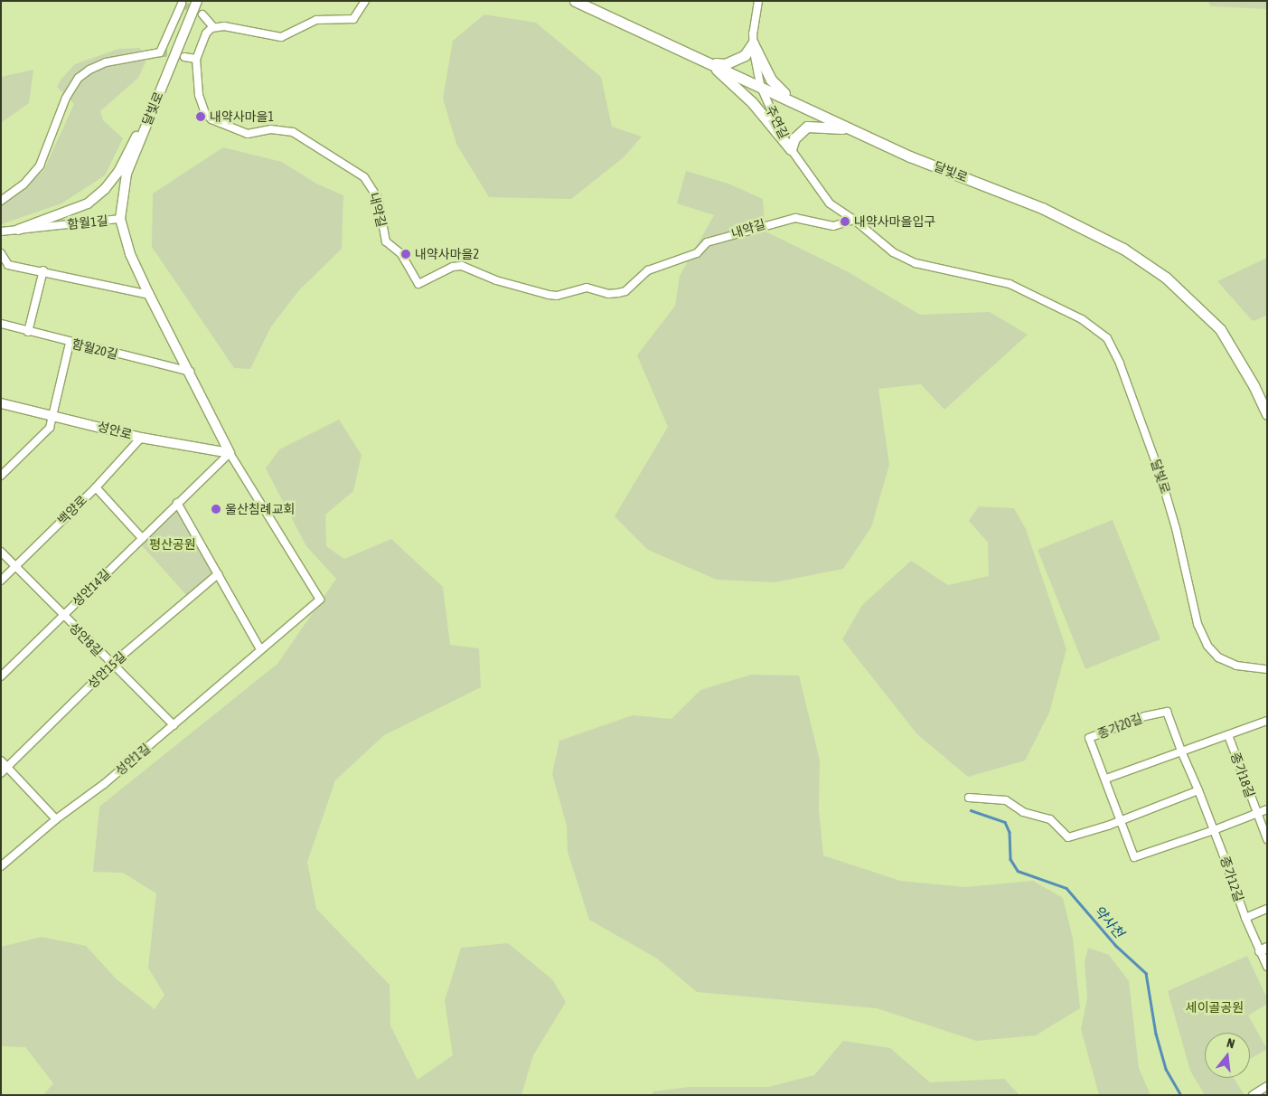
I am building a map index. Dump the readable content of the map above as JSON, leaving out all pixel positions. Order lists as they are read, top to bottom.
{
  "streets": {
    "main road": ["달빛로"],
    "street": [
      "주연길",
      "내약길",
      "함월1길",
      "함월20길",
      "성안로",
      "백양로",
      "성안14길",
      "성안8길",
      "성안15길",
      "종가20길",
      "성안1길",
      "종가18길",
      "종가12길"
    ]
  },
  "crossings": [
    ["달빛로", "주연길"],
    ["달빛로", "내약길"],
    ["달빛로", "함월1길"],
    ["주연길", "내약길"],
    ["함월1길", "함월20길"],
    ["함월1길", "성안로"],
    ["함월1길", "성안14길"],
    ["함월1길", "성안1길"],
    ["성안로", "백양로"],
    ["성안로", "성안14길"],
    ["성안로", "성안1길"],
    ["백양로", "성안8길"],
    ["성안14길", "성안8길"],
    ["성안14길", "성안1길"],
    ["성안8길", "성안15길"],
    ["성안8길", "성안1길"],
    ["종가20길", "종가18길"],
    ["종가20길", "종가12길"],
    ["종가18길", "종가12길"]
  ],
  "water": ["약사천"],
  "parks": ["평산공원", "세이골공원"],
  "places": [
    "내약사마을1",
    "내약사마을입구",
    "내약사마을2",
    "울산침례교회"
  ],
  "north": "top"
}
